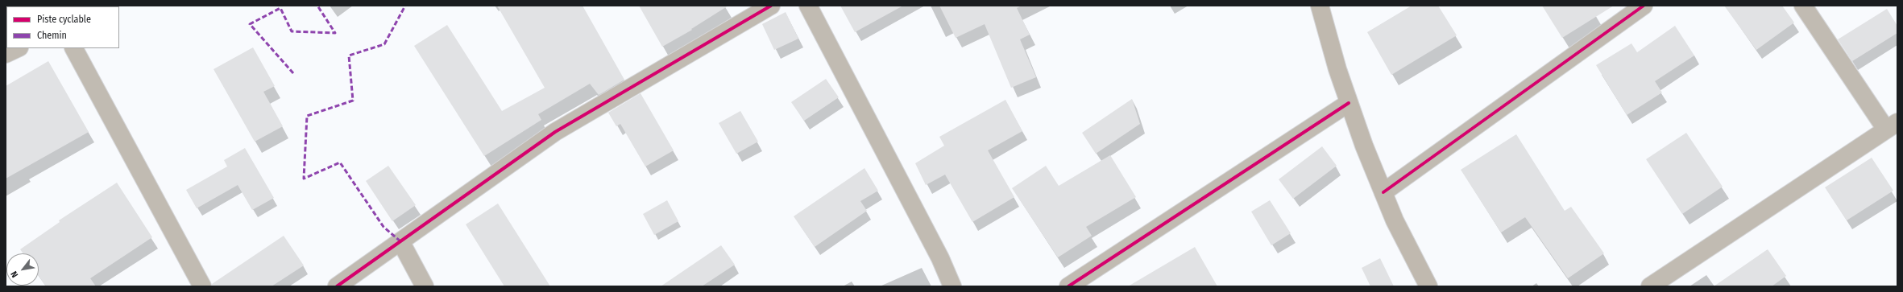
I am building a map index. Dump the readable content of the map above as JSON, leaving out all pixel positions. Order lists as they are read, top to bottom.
{
  "legend": ["Piste cyclable", "Chemin"],
  "north": "bottom left"
}
